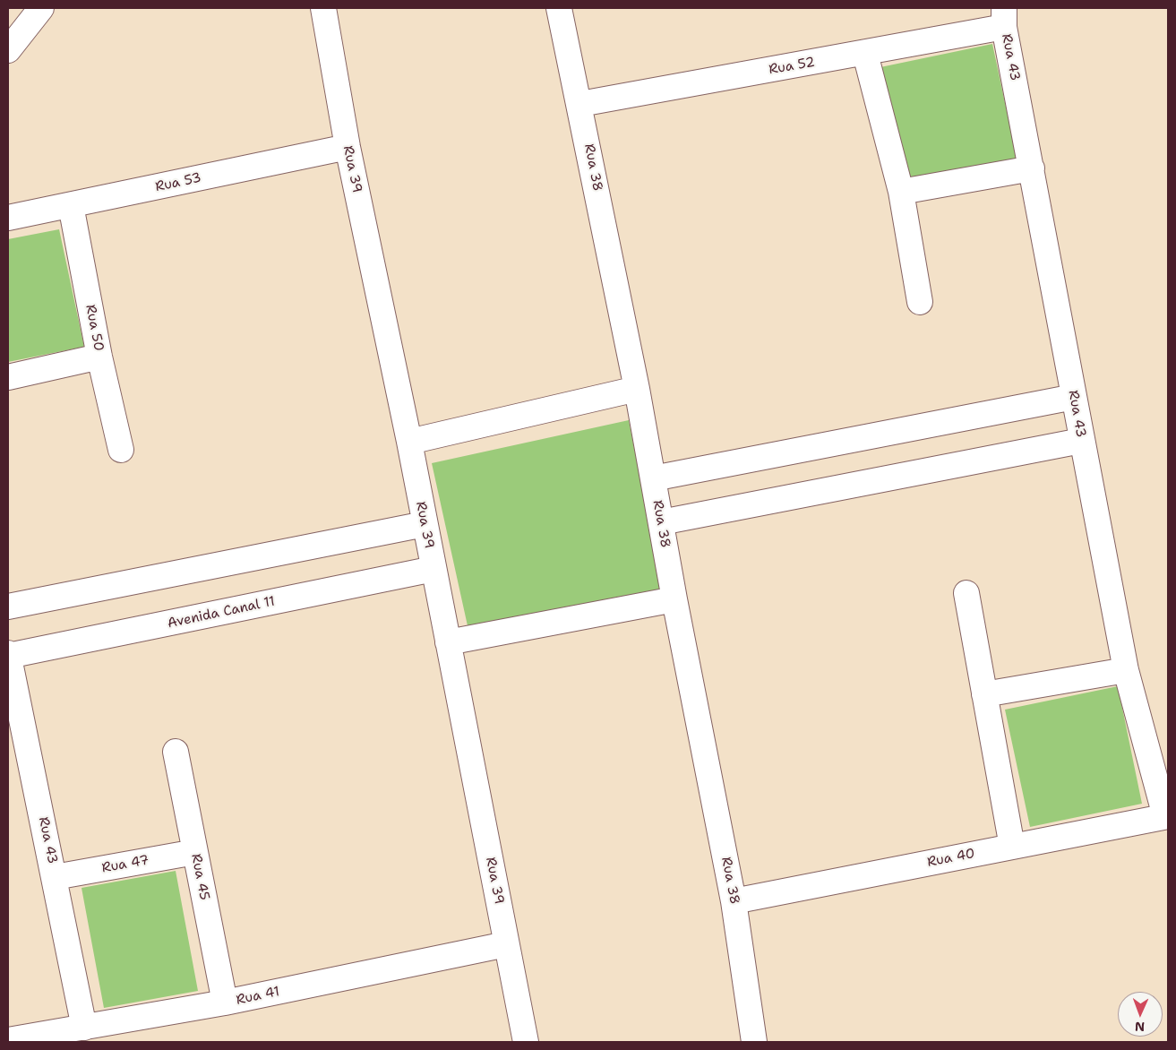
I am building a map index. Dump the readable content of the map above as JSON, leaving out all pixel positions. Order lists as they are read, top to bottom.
{
  "streets": {
    "street": [
      "Rua 43",
      "Rua 52",
      "Rua 38",
      "Rua 39",
      "Rua 53",
      "Rua 50",
      "Avenida Canal 11",
      "Rua 40",
      "Rua 47",
      "Rua 45",
      "Rua 41"
    ]
  },
  "crossings": [
    ["Rua 43", "Rua 52"],
    ["Rua 43", "Avenida Canal 11"],
    ["Rua 43", "Rua 40"],
    ["Rua 43", "Rua 47"],
    ["Rua 43", "Rua 41"],
    ["Rua 52", "Rua 38"],
    ["Rua 38", "Rua 40"],
    ["Rua 39", "Rua 53"],
    ["Rua 39", "Avenida Canal 11"],
    ["Rua 39", "Rua 41"],
    ["Rua 53", "Rua 50"],
    ["Rua 47", "Rua 45"],
    ["Rua 45", "Rua 41"]
  ],
  "north": "bottom"
}
